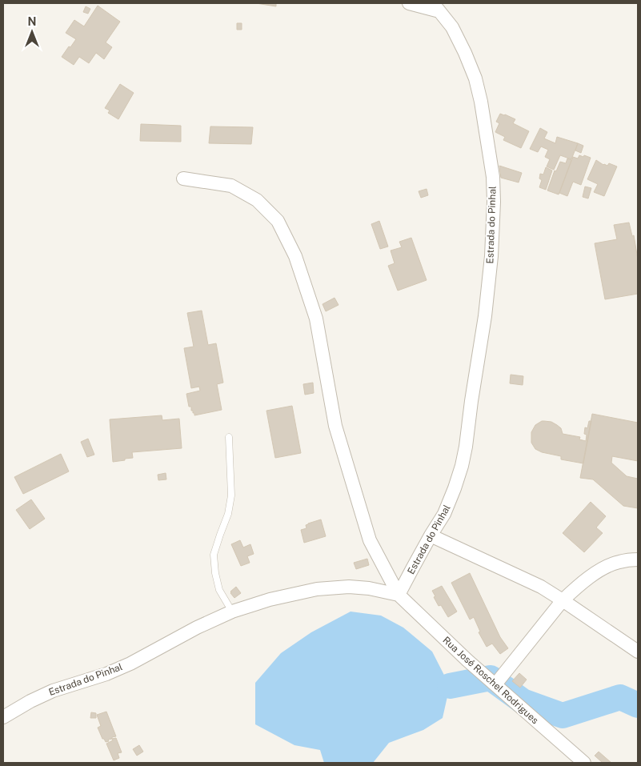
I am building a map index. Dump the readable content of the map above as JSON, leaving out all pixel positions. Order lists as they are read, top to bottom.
{
  "streets": {
    "street": ["Estrada do Pinhal", "Rua José Roschel Rodrigues"]
  },
  "crossings": [
    ["Estrada do Pinhal", "Rua José Roschel Rodrigues"]
  ],
  "north": "top"
}
